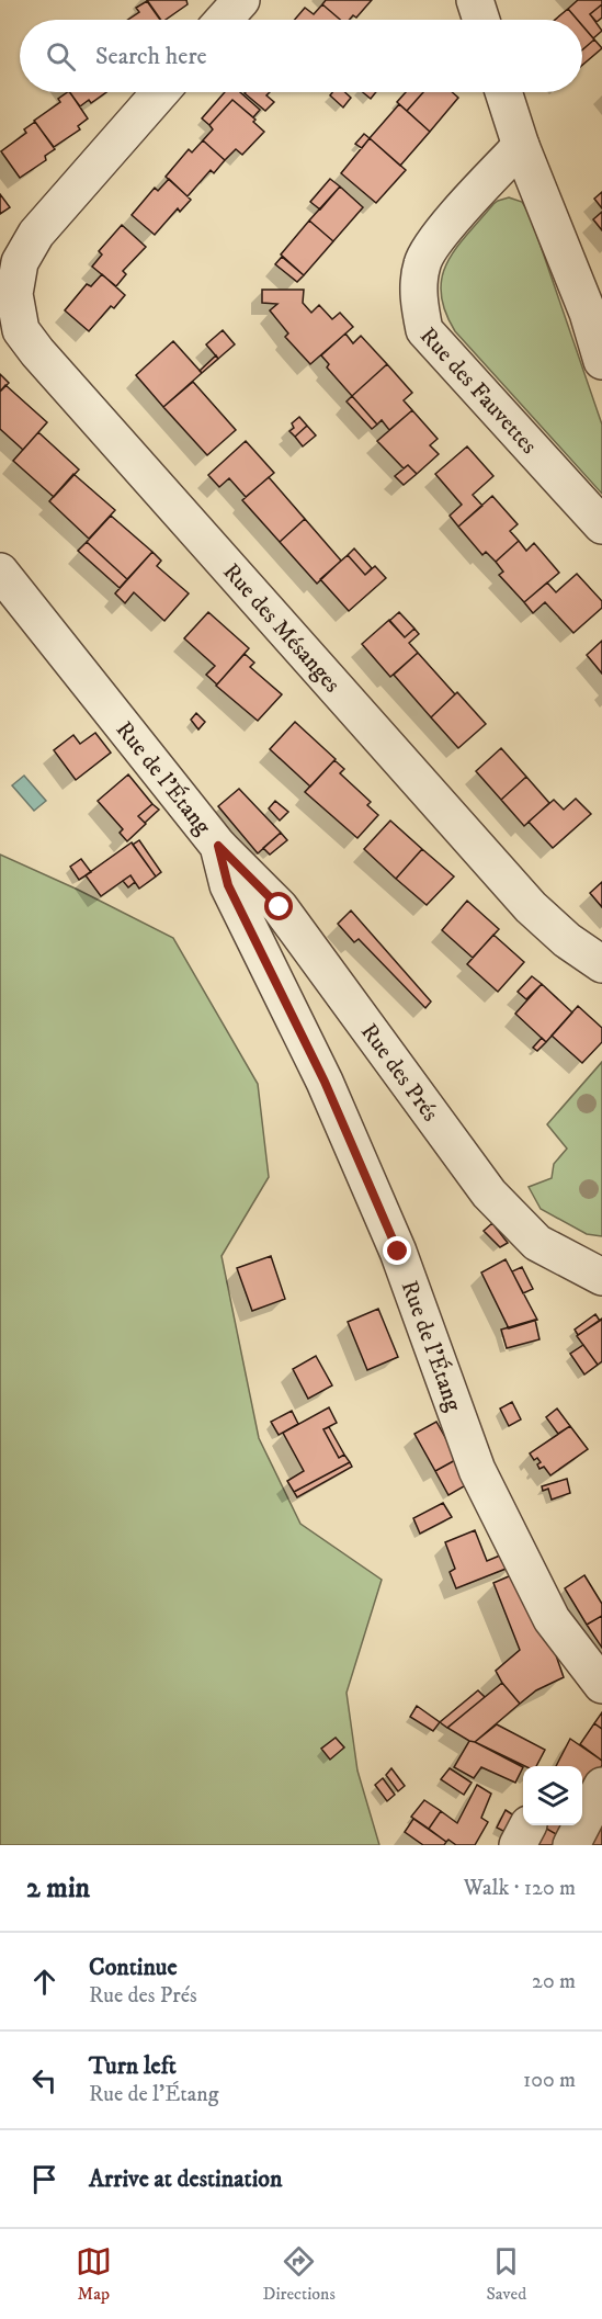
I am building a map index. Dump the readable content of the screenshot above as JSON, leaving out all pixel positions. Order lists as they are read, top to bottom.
{
  "streets": {
    "street": [
      "Rue des Fauvettes",
      "Rue des Mésanges",
      "Rue de l'Étang",
      "Rue des Prés"
    ]
  },
  "crossings": [
    ["Rue de l'Étang", "Rue des Prés"]
  ],
  "page": {
    "search": "Search here",
    "heading": ["2 min", "Walk · 120 m"],
    "list": [
      ["Continue", "Rue des Prés", "20 m"],
      ["Turn left", "Rue de l'Étang", "100 m"],
      "Arrive at destination"
    ],
    "nav": ["Map", "Directions", "Saved"]
  }
}
